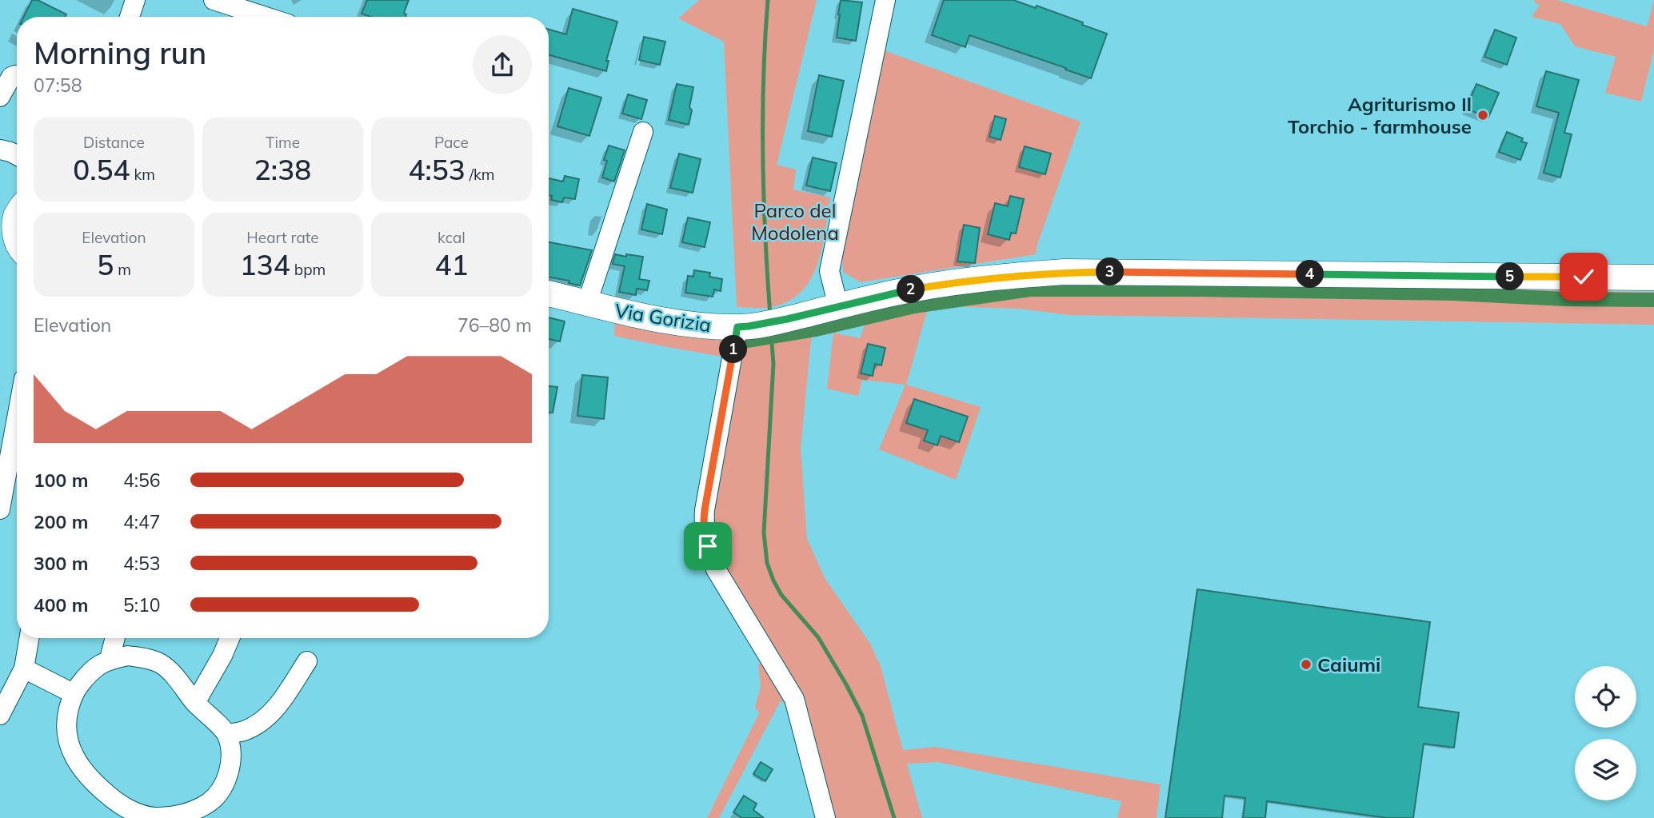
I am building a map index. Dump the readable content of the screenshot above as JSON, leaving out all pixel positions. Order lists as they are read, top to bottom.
{
  "streets": {
    "main road": ["Via Gorizia"]
  },
  "parks": ["Parco del Modolena"],
  "places": ["Agriturismo Il Torchio - farmhouse", "Caiumi"],
  "page": {
    "heading": ["Morning run", "07:58"],
    "stats": [
      ["Distance", "0.54 km"],
      ["Time", "2:38"],
      ["Pace", "4:53 /km"],
      ["Elevation", "5 m"],
      ["Heart rate", "134 bpm"],
      ["kcal", "41"]
    ],
    "pins": [
      "3",
      "4",
      "5",
      "2",
      "1"
    ],
    "chart": ["Elevation", "76–80 m"],
    "list": [
      {
        "name": "100 m",
        "note": "4:56"
      },
      {
        "name": "200 m",
        "note": "4:47"
      },
      {
        "name": "300 m",
        "note": "4:53"
      },
      {
        "name": "400 m",
        "note": "5:10"
      }
    ]
  }
}
